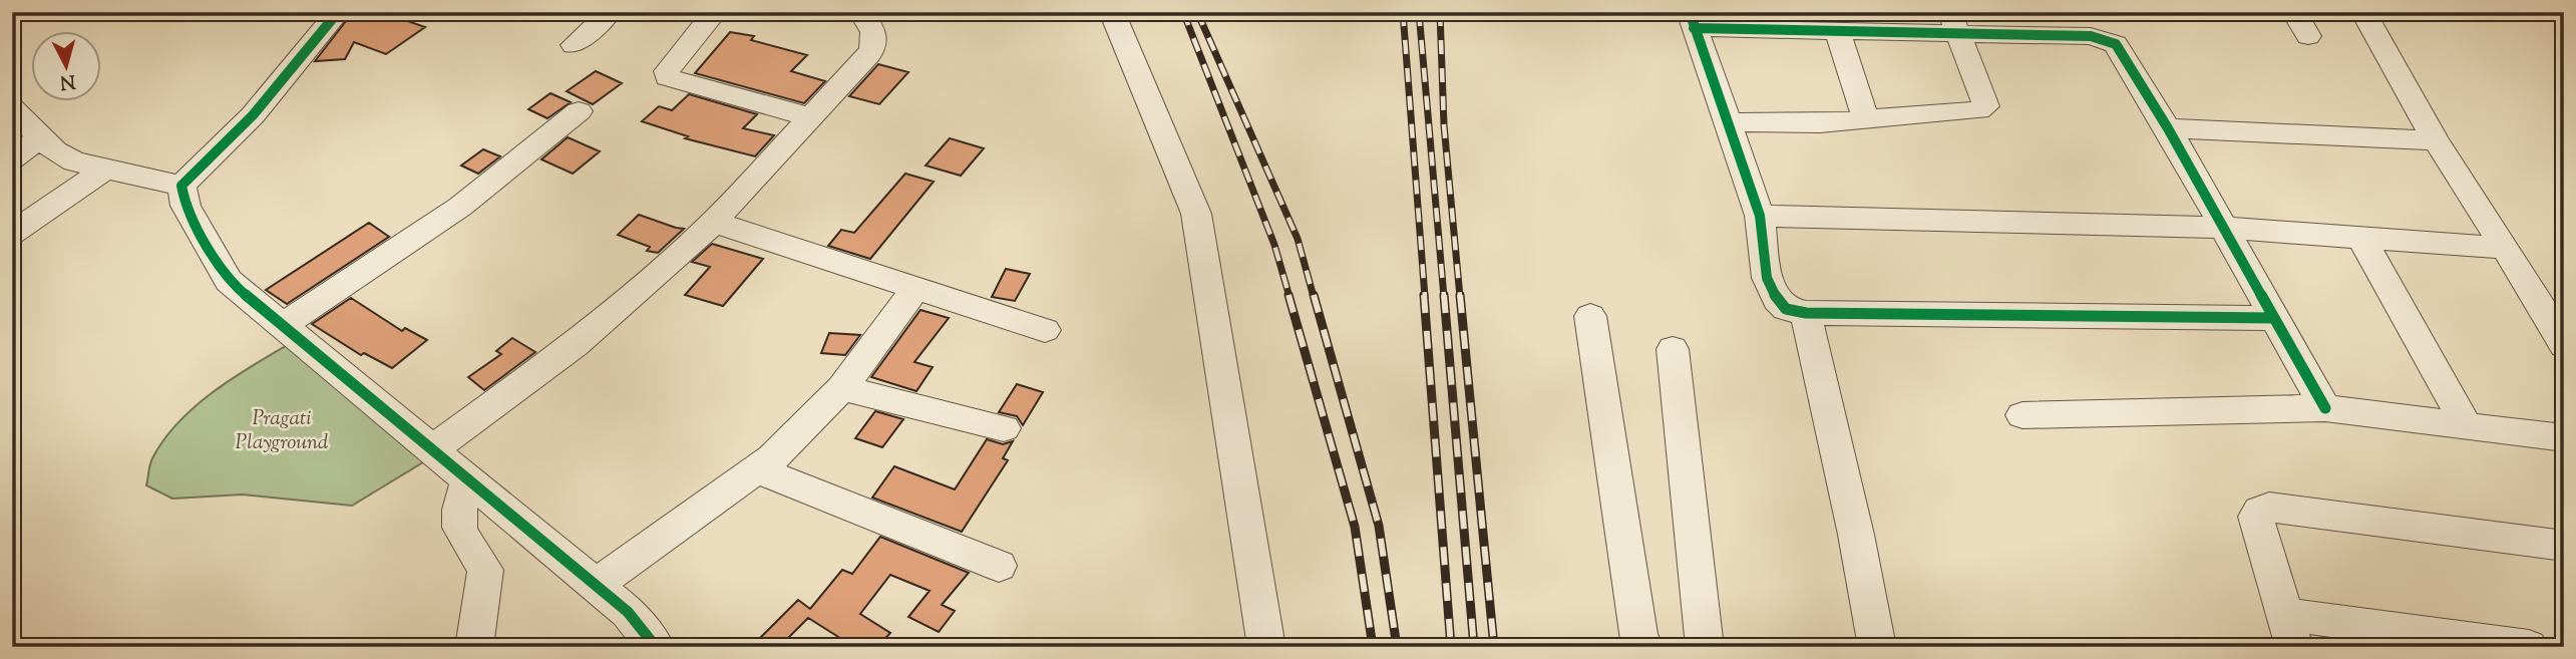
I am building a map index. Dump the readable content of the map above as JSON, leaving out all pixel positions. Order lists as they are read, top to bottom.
{
  "parks": ["Pragati Playground"],
  "north": "bottom"
}
